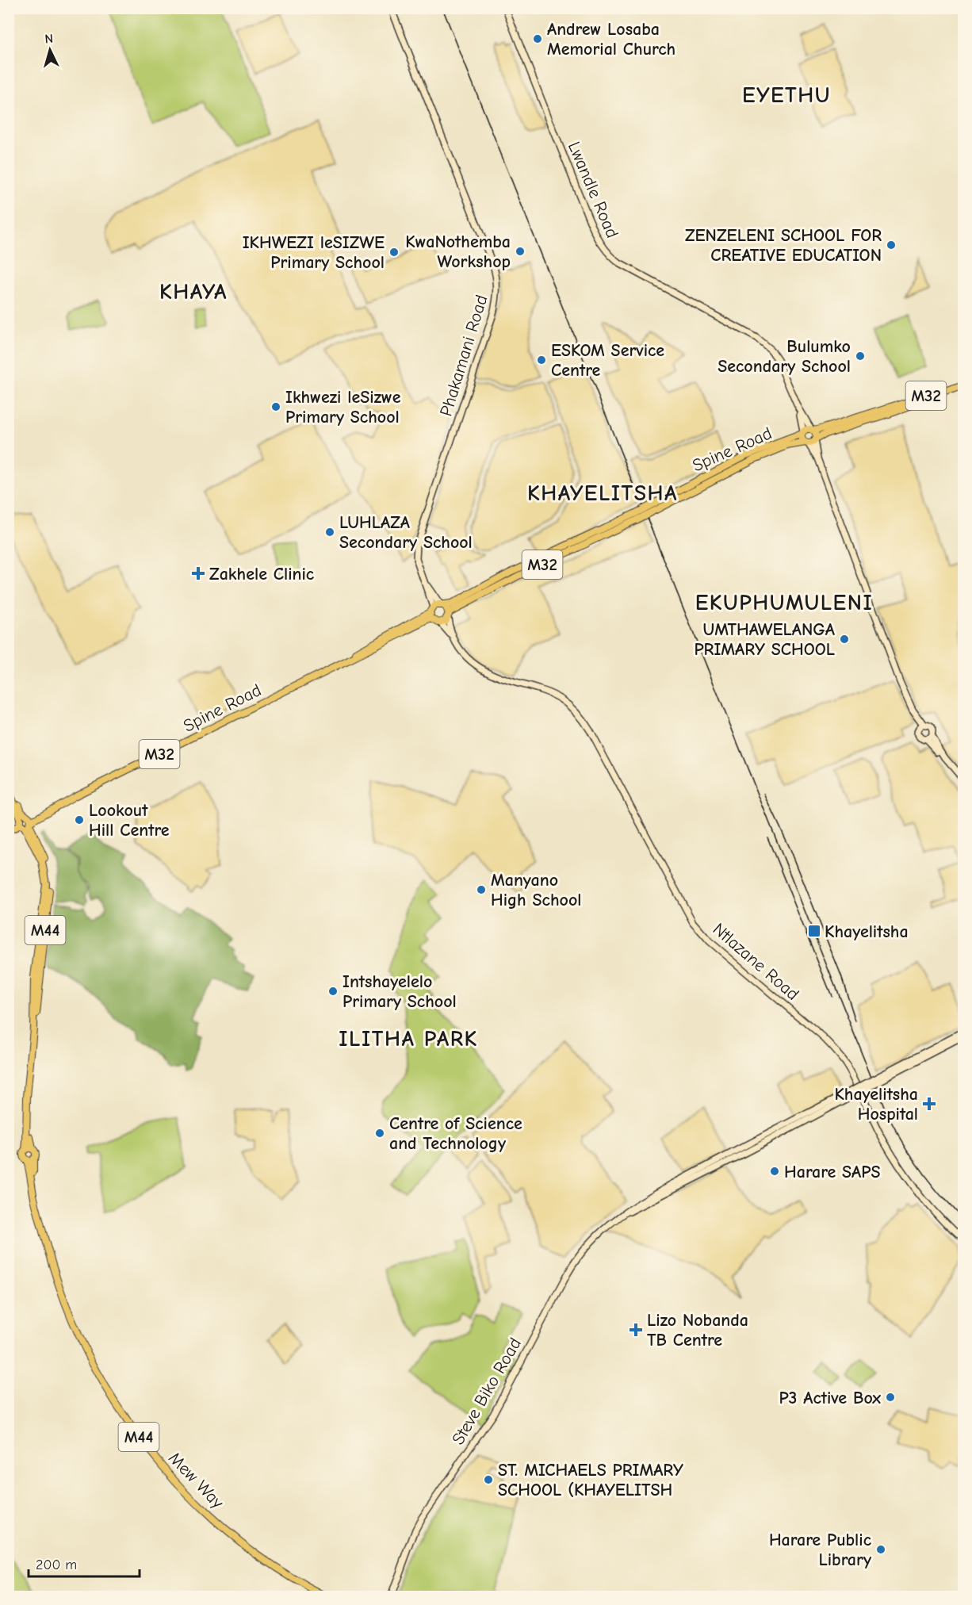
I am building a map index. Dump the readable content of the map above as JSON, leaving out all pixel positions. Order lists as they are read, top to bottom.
{
  "streets": {
    "main road": [
      "M32",
      "Spine Road",
      "M44",
      "Mew Way"
    ],
    "street": [
      "Lwandle Road",
      "Phakamani Road",
      "Ntlazane Road",
      "Steve Biko Road"
    ]
  },
  "crossings": [
    ["Lwandle Road", "Spine Road"],
    ["Phakamani Road", "Spine Road"],
    ["Spine Road", "Ntlazane Road"],
    ["Spine Road", "Mew Way"]
  ],
  "districts": [
    "EYETHU",
    "KHAYA",
    "KHAYELITSHA",
    "EKUPHUMULENI",
    "ILITHA PARK"
  ],
  "places": {
    "other": [
      "Andrew Losaba Memorial Church",
      "ZENZELENI SCHOOL FOR CREATIVE EDUCATION",
      "KwaNothemba Workshop",
      "IKHWEZI leSIZWE Primary School",
      "Bulumko Secondary School",
      "ESKOM Service Centre",
      "Ikhwezi leSizwe Primary School",
      "LUHLAZA Secondary School",
      "UMTHAWELANGA PRIMARY SCHOOL",
      "Lookout Hill Centre",
      "Manyano High School",
      "Intshayelelo Primary School",
      "Centre of Science and Technology",
      "Harare SAPS",
      "P3 Active Box",
      "ST. MICHAELS PRIMARY SCHOOL (KHAYELITSH",
      "Harare Public Library"
    ],
    "health": ["Zakhele Clinic", "Khayelitsha Hospital", "Lizo Nobanda TB Centre"],
    "transit": ["Khayelitsha"]
  },
  "scale_bar": "200 m",
  "north": "top"
}
